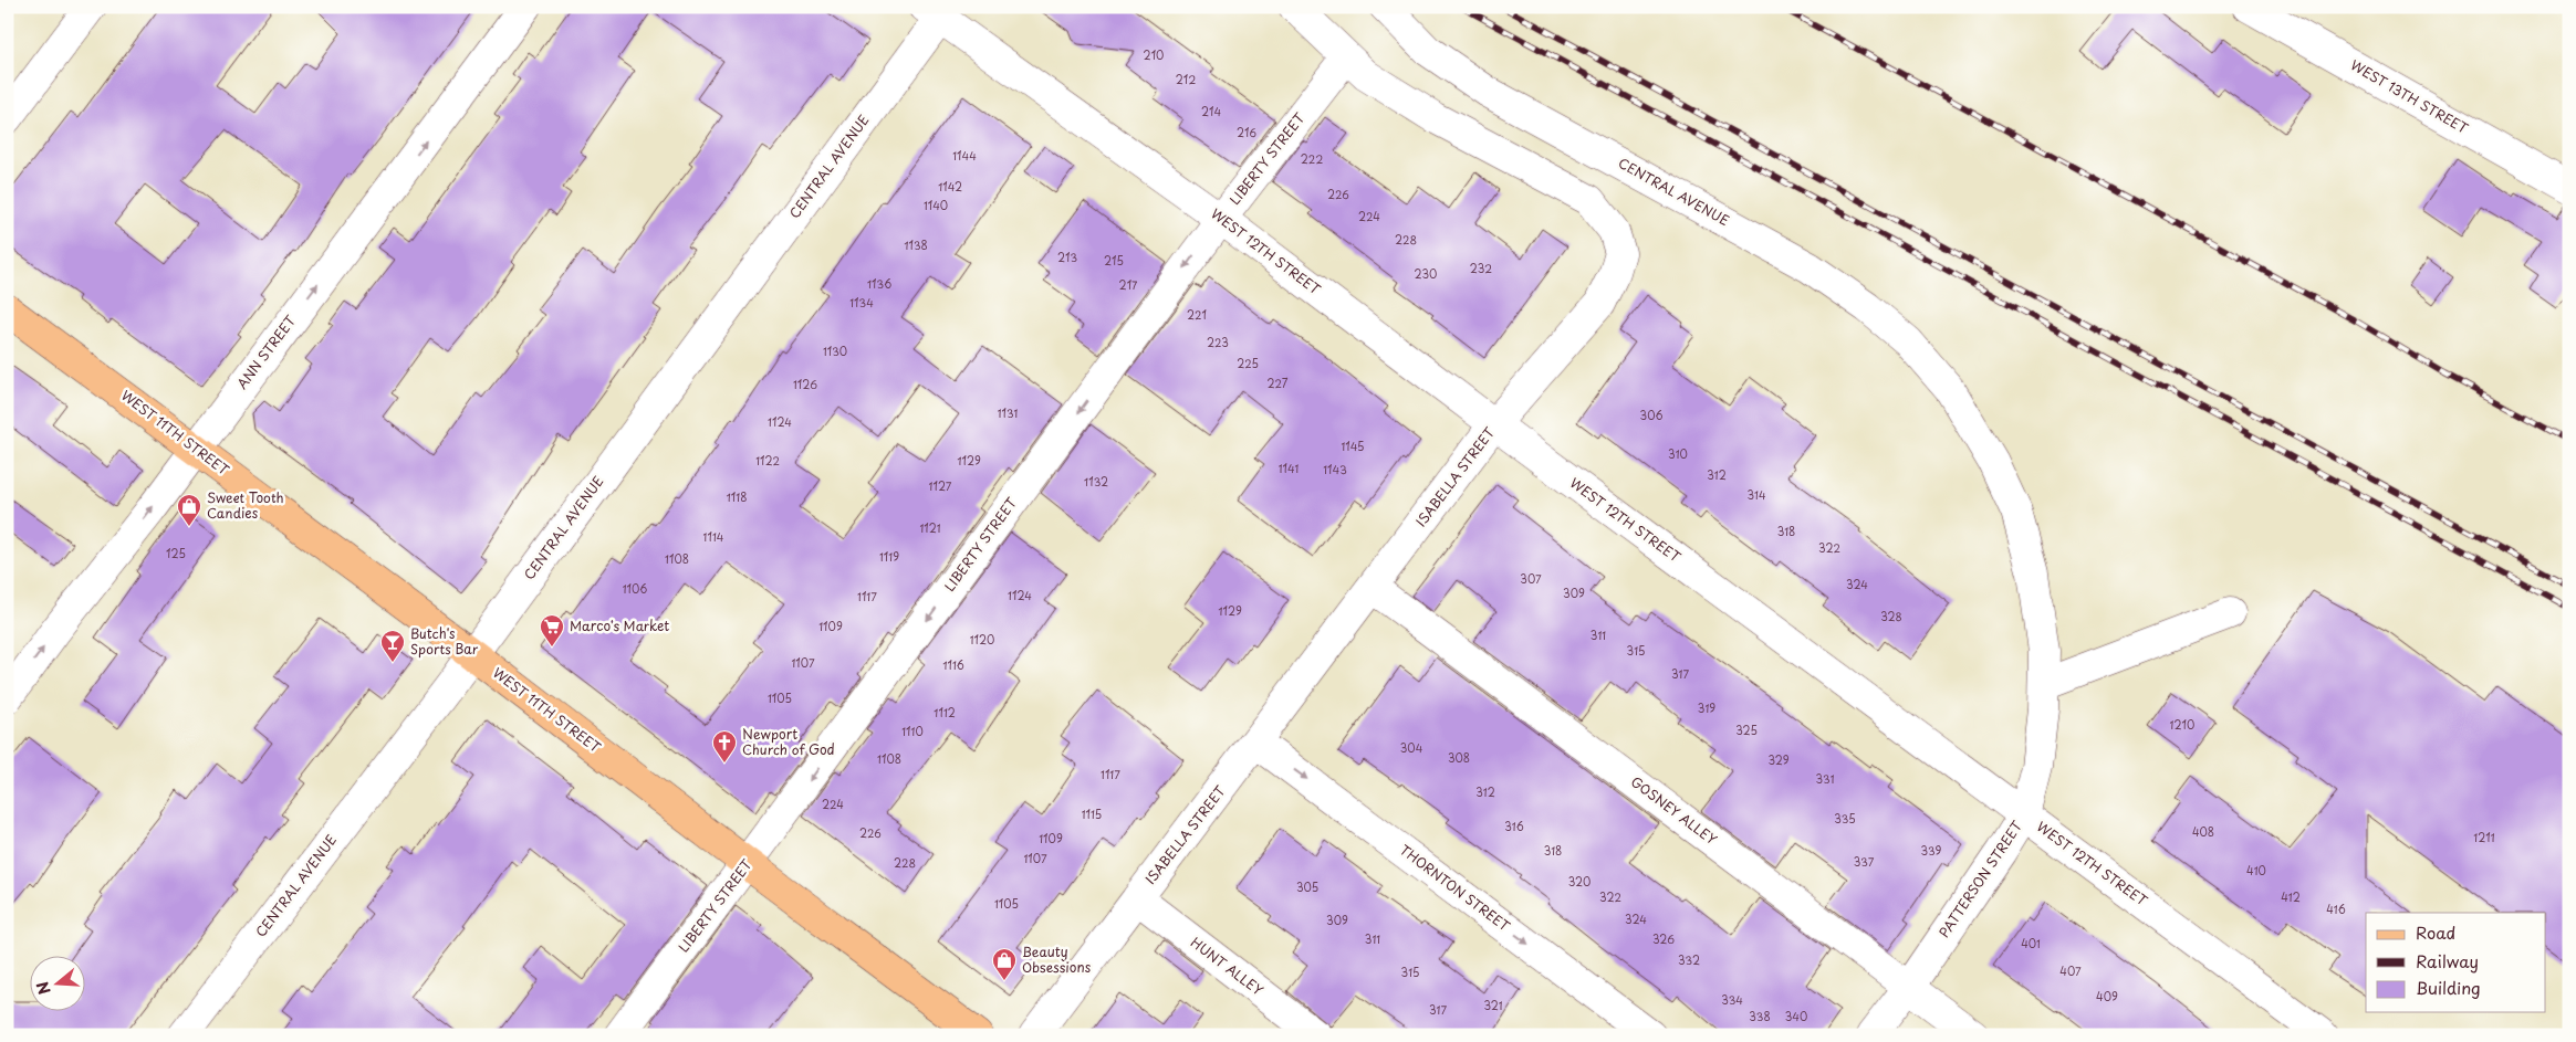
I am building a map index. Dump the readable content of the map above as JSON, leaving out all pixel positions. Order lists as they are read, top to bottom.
{
  "streets": {
    "main road": ["WEST 11TH STREET"],
    "street": [
      "WEST 13TH STREET",
      "LIBERTY STREET",
      "CENTRAL AVENUE",
      "WEST 12TH STREET",
      "ANN STREET",
      "ISABELLA STREET",
      "GOSNEY ALLEY",
      "PATTERSON STREET",
      "THORNTON STREET",
      "HUNT ALLEY"
    ]
  },
  "crossings": [
    ["LIBERTY STREET", "WEST 12TH STREET"],
    ["LIBERTY STREET", "WEST 11TH STREET"],
    ["LIBERTY STREET", "ISABELLA STREET"],
    ["CENTRAL AVENUE", "WEST 12TH STREET"],
    ["CENTRAL AVENUE", "WEST 11TH STREET"],
    ["CENTRAL AVENUE", "PATTERSON STREET"],
    ["WEST 12TH STREET", "ISABELLA STREET"],
    ["WEST 12TH STREET", "PATTERSON STREET"],
    ["ANN STREET", "WEST 11TH STREET"],
    ["ISABELLA STREET", "GOSNEY ALLEY"],
    ["ISABELLA STREET", "THORNTON STREET"],
    ["ISABELLA STREET", "HUNT ALLEY"],
    ["GOSNEY ALLEY", "PATTERSON STREET"]
  ],
  "one_way": ["LIBERTY STREET", "ANN STREET", "THORNTON STREET"],
  "places": {
    "shop": ["Sweet Tooth Candies", "Beauty Obsessions"],
    "supermarket": ["Marco's Market"],
    "bar": ["Butch's Sports Bar"],
    "church": ["Newport Church of God"]
  },
  "house_numbers": [
    "210",
    "212",
    "214",
    "216",
    "1144",
    "222",
    "1142",
    "226",
    "1140",
    "224",
    "228",
    "1138",
    "213",
    "215",
    "232",
    "230",
    "1136",
    "217",
    "1134",
    "221",
    "223",
    "1130",
    "225",
    "227",
    "1126",
    "1131",
    "306",
    "1124",
    "1145",
    "310",
    "1122",
    "1129",
    "1141",
    "1143",
    "312",
    "1132",
    "1127",
    "314",
    "1118",
    "1121",
    "318",
    "1114",
    "322",
    "125",
    "1119",
    "1108",
    "307",
    "324",
    "1106",
    "309",
    "1124",
    "1117",
    "1129",
    "328",
    "1109",
    "311",
    "1120",
    "315",
    "1107",
    "1116",
    "317",
    "1105",
    "319",
    "1112",
    "1210",
    "325",
    "1110",
    "304",
    "308",
    "1108",
    "329",
    "1117",
    "331",
    "312",
    "224",
    "1115",
    "335",
    "316",
    "408",
    "226",
    "1211",
    "1109",
    "318",
    "339",
    "1107",
    "337",
    "228",
    "410",
    "320",
    "305",
    "322",
    "412",
    "1105",
    "416",
    "324",
    "309",
    "311",
    "326",
    "401",
    "332",
    "407",
    "315",
    "409",
    "334",
    "321",
    "317",
    "338",
    "340"
  ],
  "legend": ["Road", "Railway", "Building"],
  "north": "left"
}
